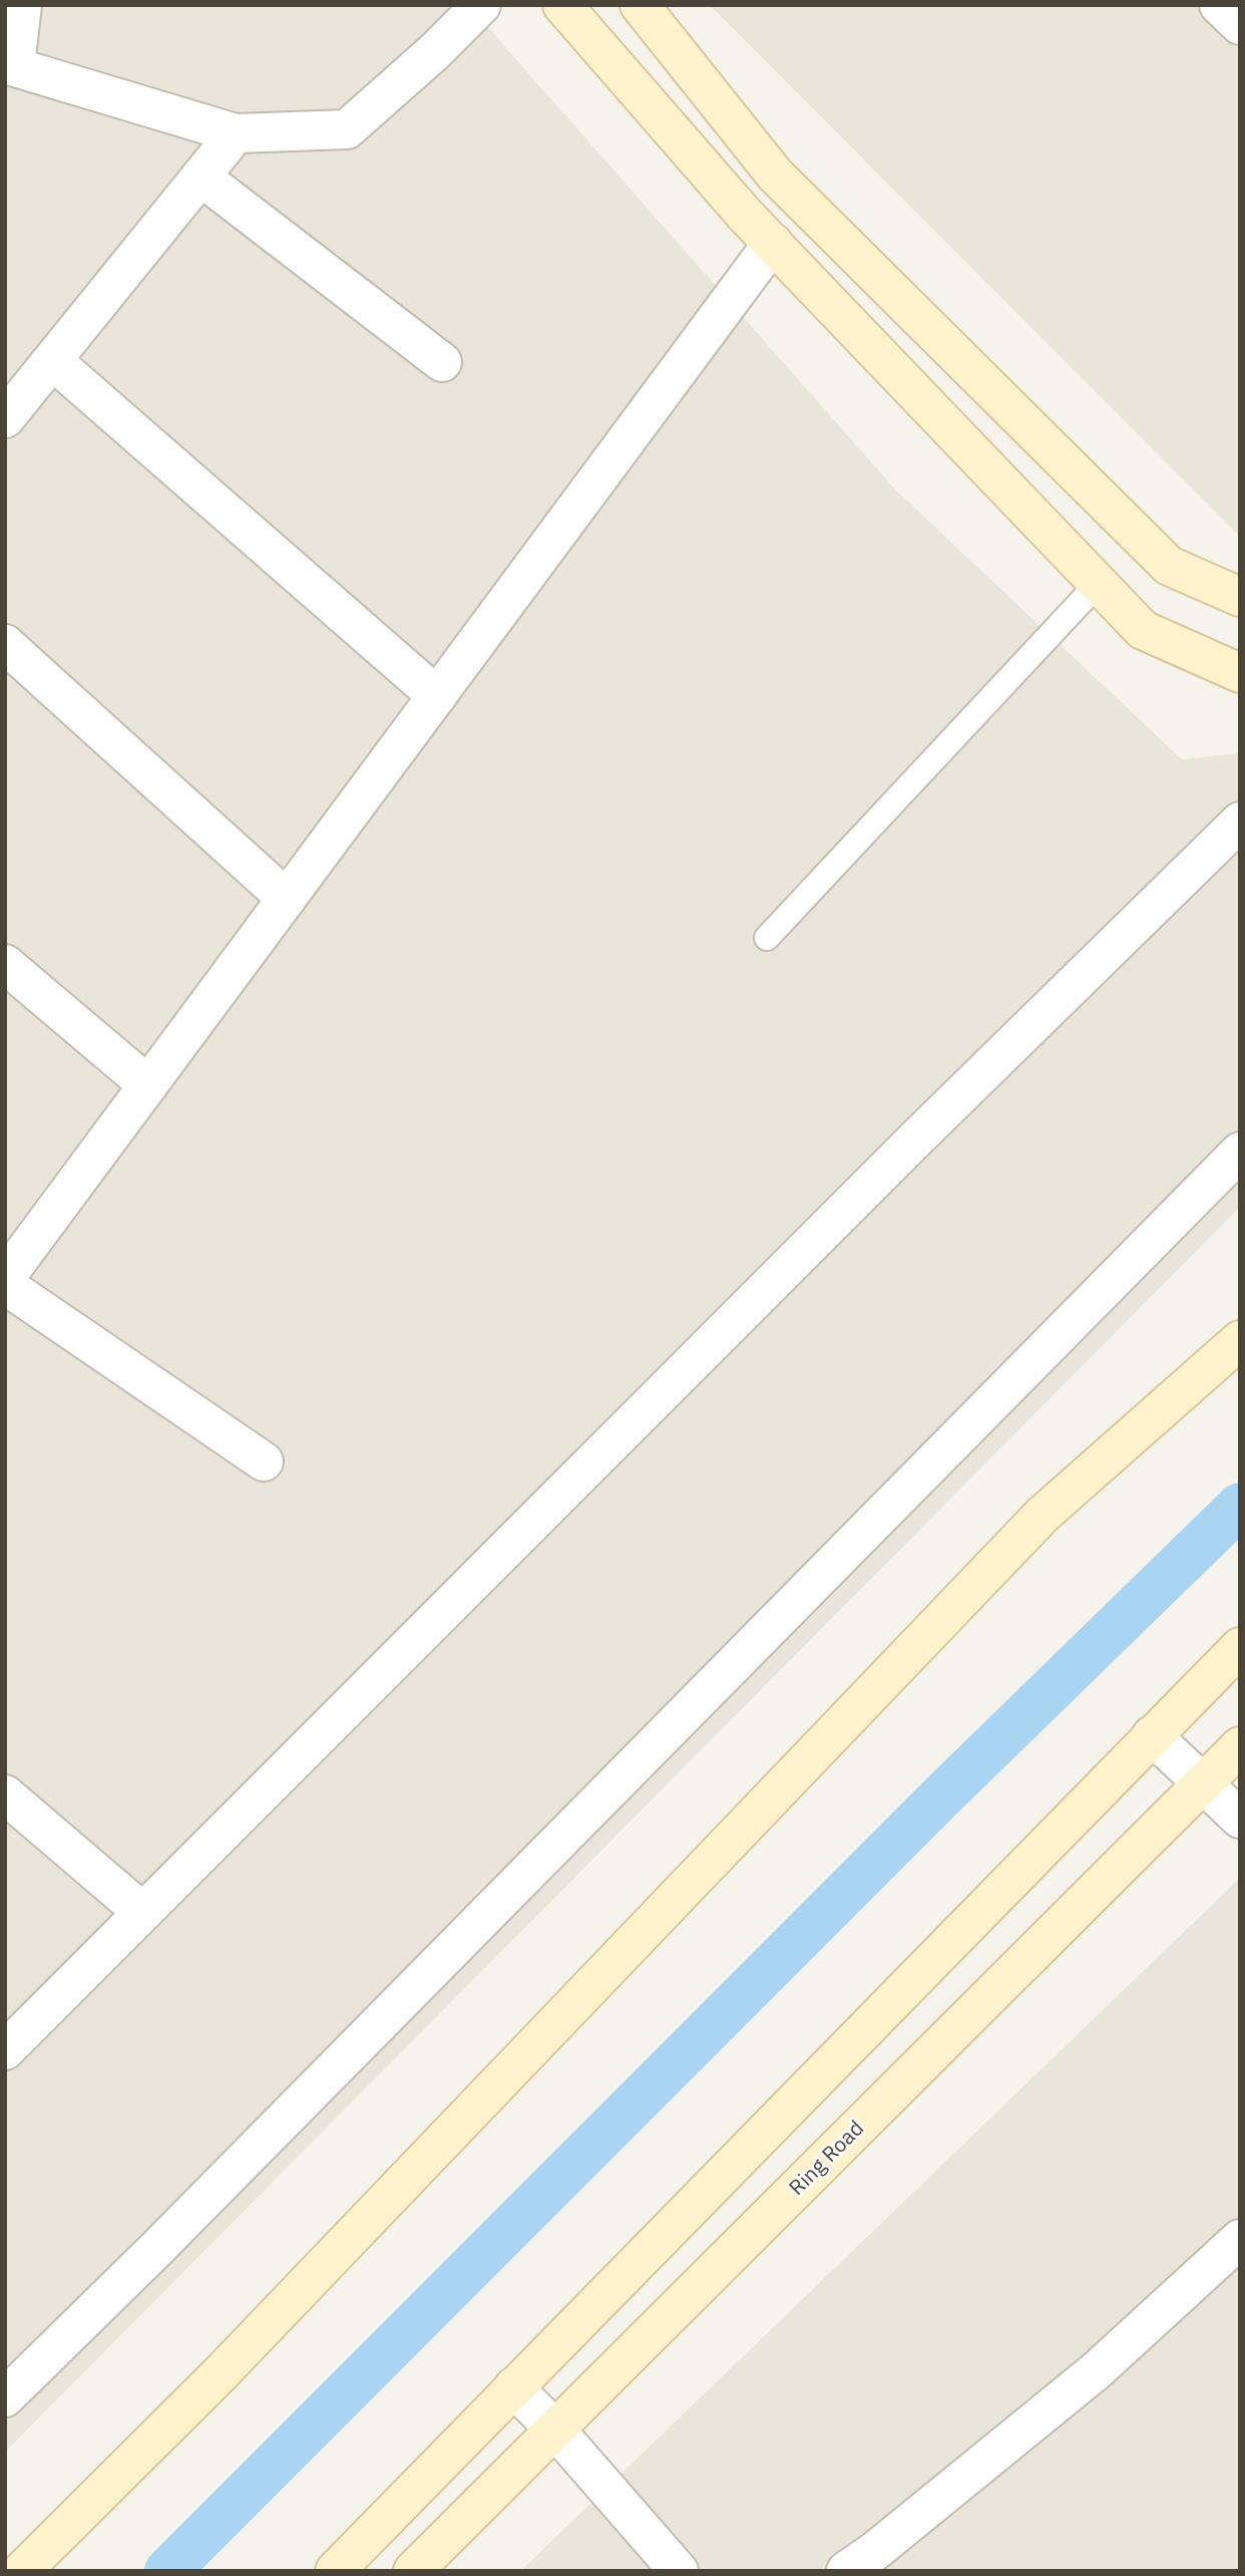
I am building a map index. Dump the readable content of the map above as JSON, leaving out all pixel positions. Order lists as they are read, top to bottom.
{
  "streets": {
    "street": ["Ring Road"]
  }
}
